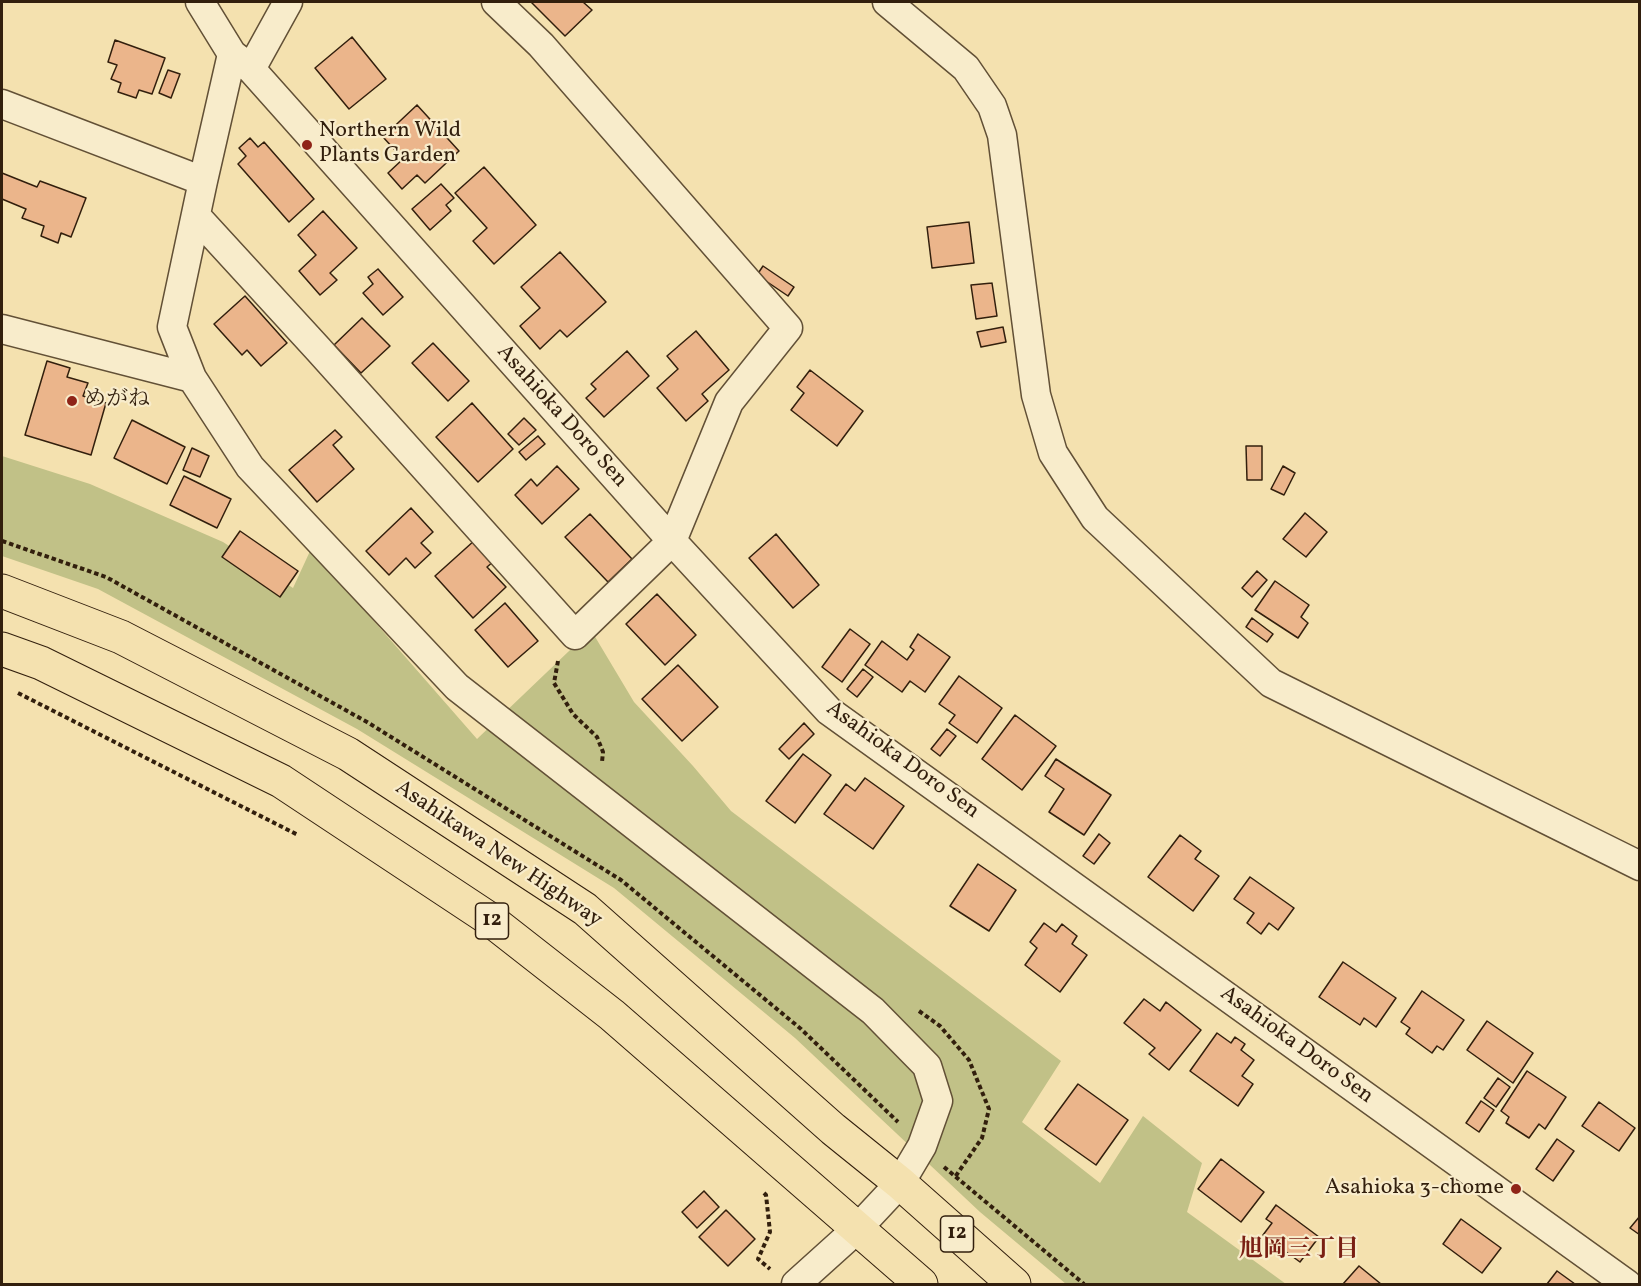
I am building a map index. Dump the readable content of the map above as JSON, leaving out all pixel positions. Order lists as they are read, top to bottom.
{
  "streets": {
    "highway": ["Asahikawa New Highway", "12"],
    "street": ["Asahioka Doro Sen"]
  },
  "districts": ["旭岡三丁目"],
  "places": ["Northern Wild Plants Garden", "めがね", "Asahioka 3-chome"]
}
